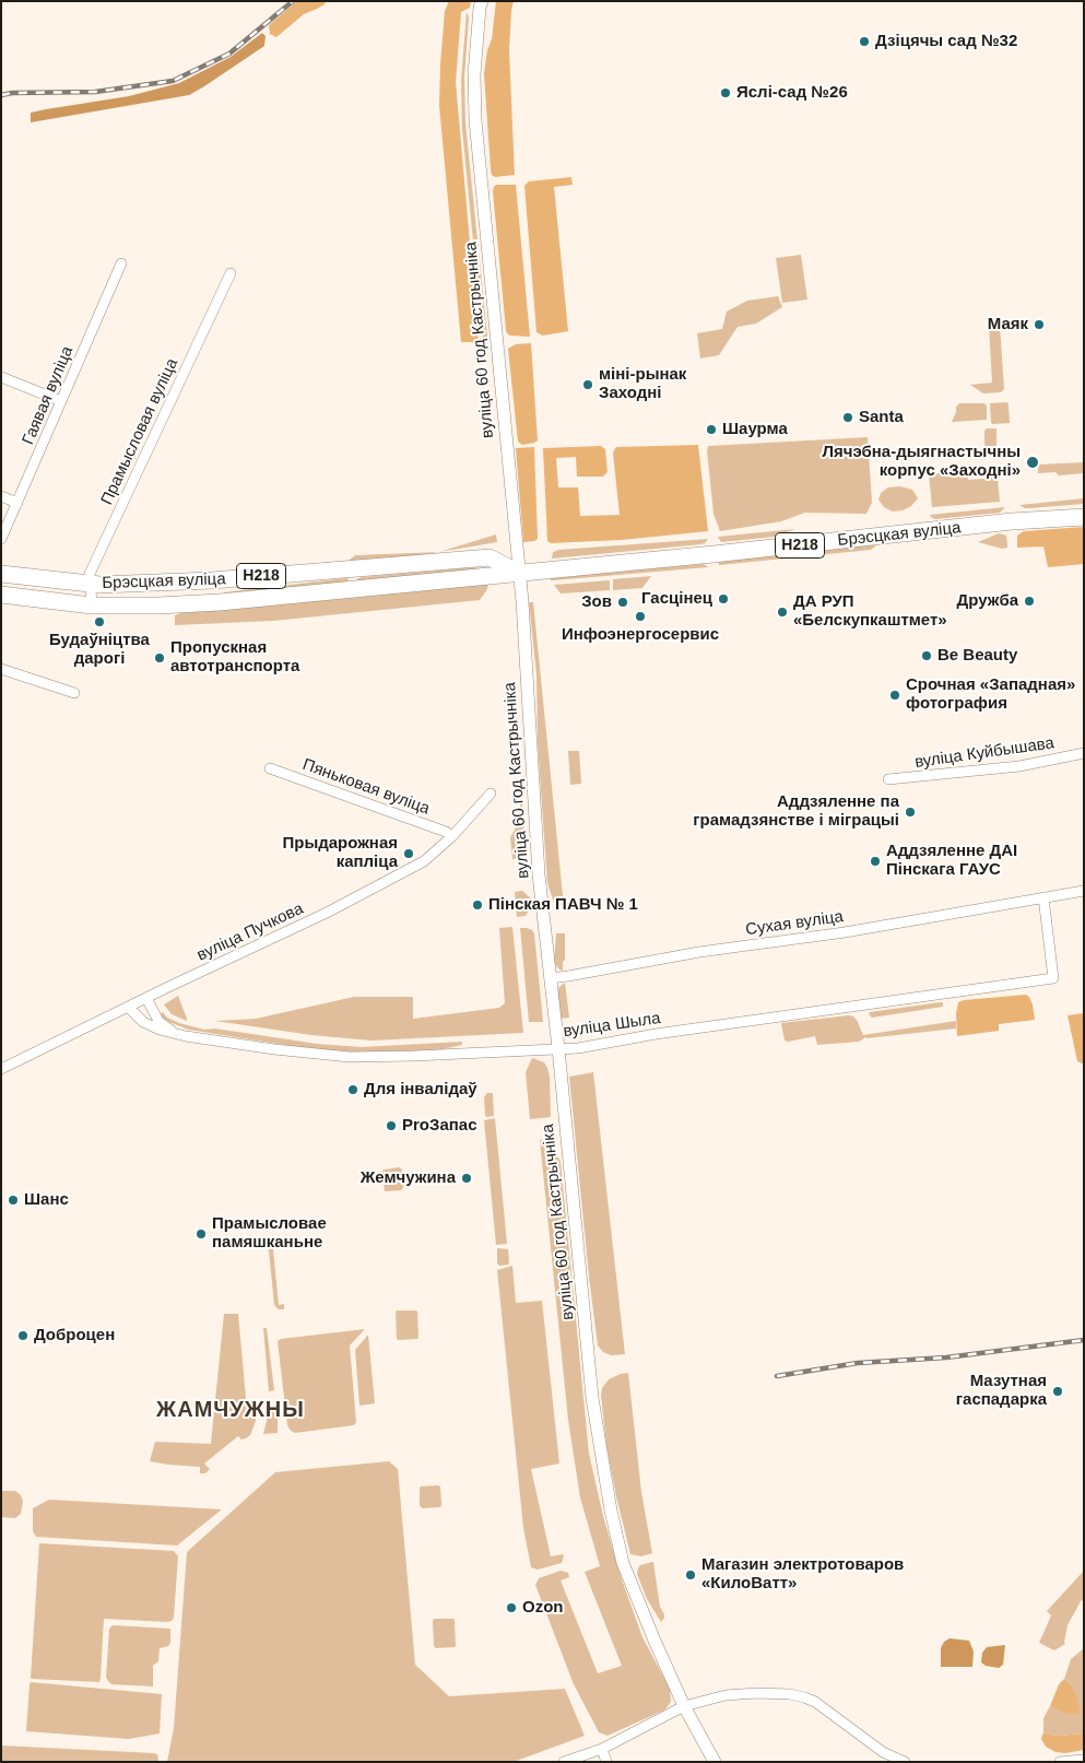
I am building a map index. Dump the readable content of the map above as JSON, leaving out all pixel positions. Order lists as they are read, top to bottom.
{
  "streets": {
    "main road": ["Брэсцкая вуліца", "Н218"],
    "street": [
      "вуліца 60 год Кастрычніка",
      "Гаявая вуліца",
      "Прамысловая вуліца",
      "вуліца Куйбышава",
      "Пяньковая вуліца",
      "Сухая вуліца",
      "вуліца Пучкова",
      "вуліца Шыла"
    ]
  },
  "crossings": [
    ["вуліца 60 год Кастрычніка", "Брэсцкая вуліца"],
    ["вуліца 60 год Кастрычніка", "Сухая вуліца"],
    ["вуліца 60 год Кастрычніка", "вуліца Шыла"],
    ["Прамысловая вуліца", "Брэсцкая вуліца"],
    ["Пяньковая вуліца", "вуліца Пучкова"],
    ["Сухая вуліца", "вуліца Шыла"],
    ["вуліца Пучкова", "вуліца Шыла"]
  ],
  "districts": ["ЖАМЧУЖНЫ"],
  "places": [
    "Дзіцячы сад №32",
    "Яслі-сад №26",
    "Маяк",
    "міні-рынак Заходні",
    "Santa",
    "Шаурма",
    "Лячэбна-дыягнастычны корпус «Заходні»",
    "Гасцінец",
    "Дружба",
    "Зов",
    "ДА РУП «Белскупкаштмет»",
    "Инфоэнергосервис",
    "Будаўніцтва дарогі",
    "Be Beauty",
    "Пропускная автотранспорта",
    "Срочная «Западная» фотография",
    "Аддзяленне па грамадзянстве і міграцыі",
    "Прыдарожная капліца",
    "Аддзяленне ДАІ Пінскага ГАУС",
    "Пінская ПАВЧ № 1",
    "Для інвалідаў",
    "ProЗапас",
    "Жемчужина",
    "Шанс",
    "Прамысловае памяшканьне",
    "Доброцен",
    "Мазутная гаспадарка",
    "Магазин электротоваров «КилоВатт»",
    "Ozon"
  ]
}
